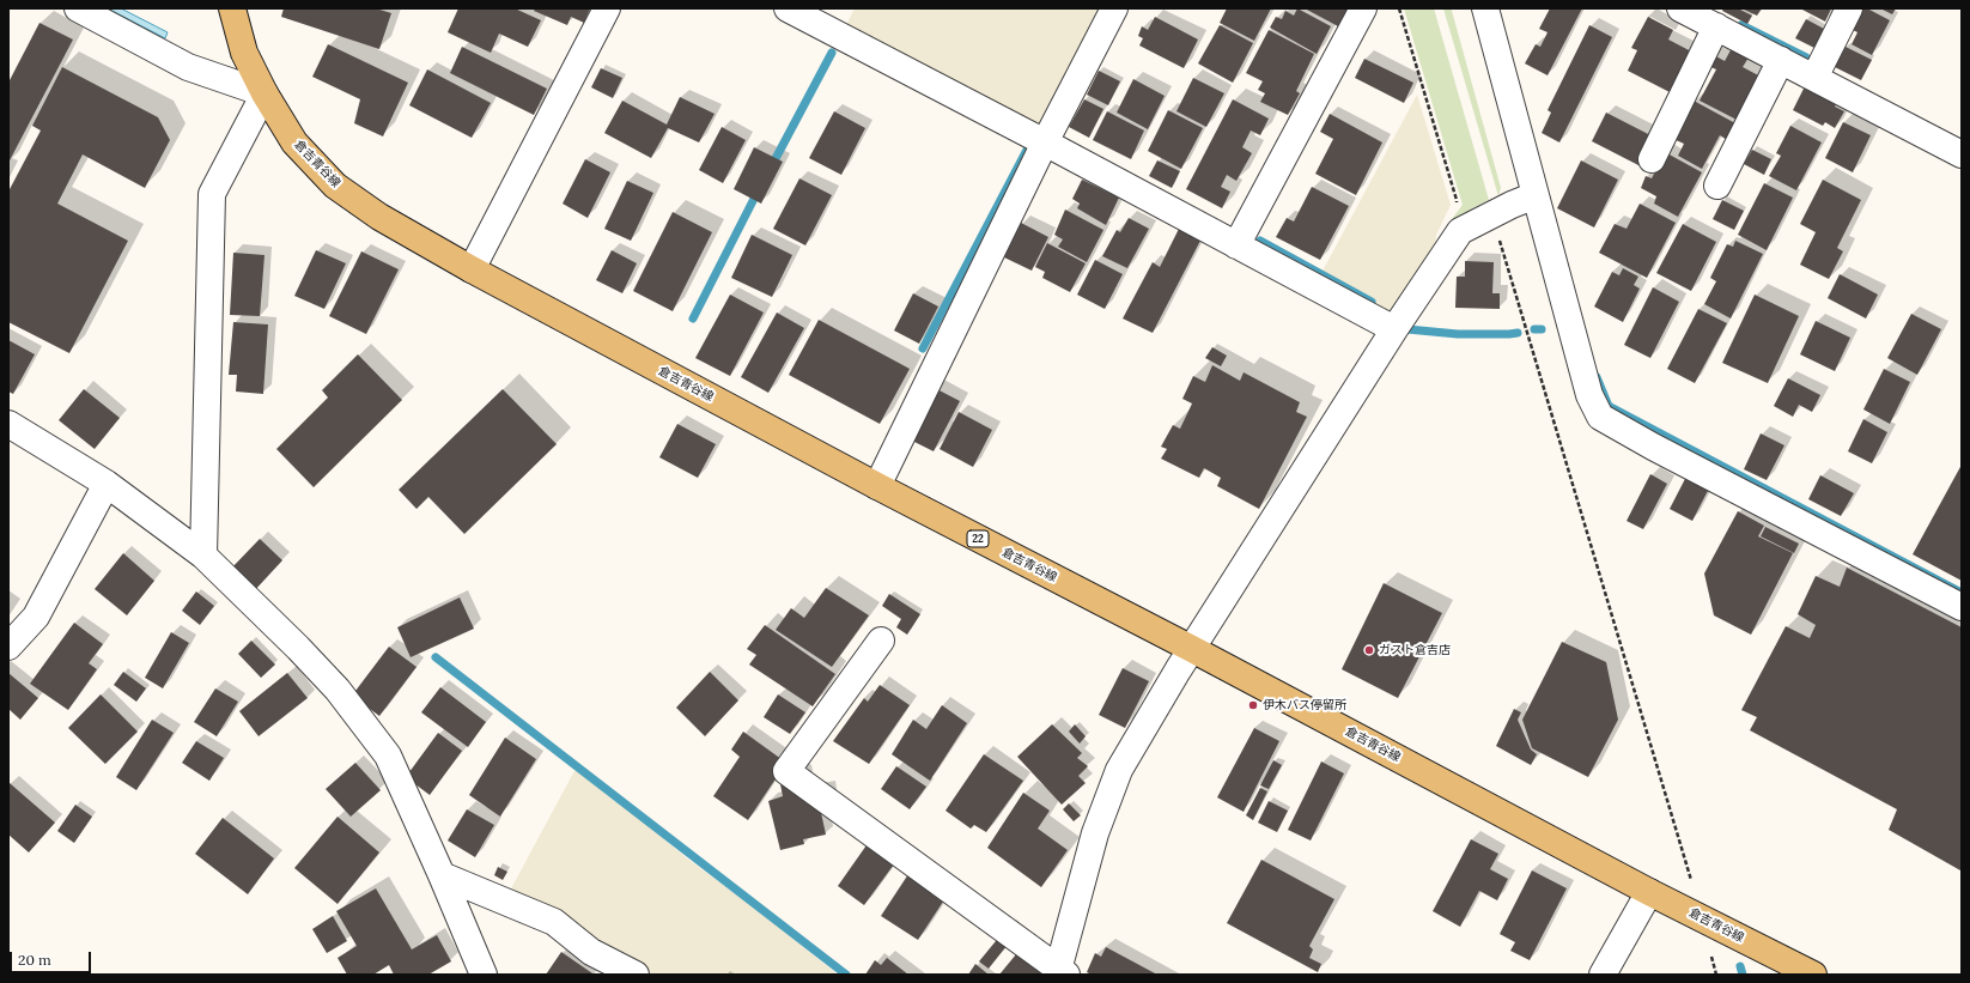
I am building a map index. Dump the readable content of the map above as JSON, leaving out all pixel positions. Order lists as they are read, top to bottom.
{
  "streets": {
    "main road": ["倉吉青谷線", "22"]
  },
  "places": ["ガスト倉吉店", "伊木バス停留所"],
  "scale_bar": "20 m"
}
